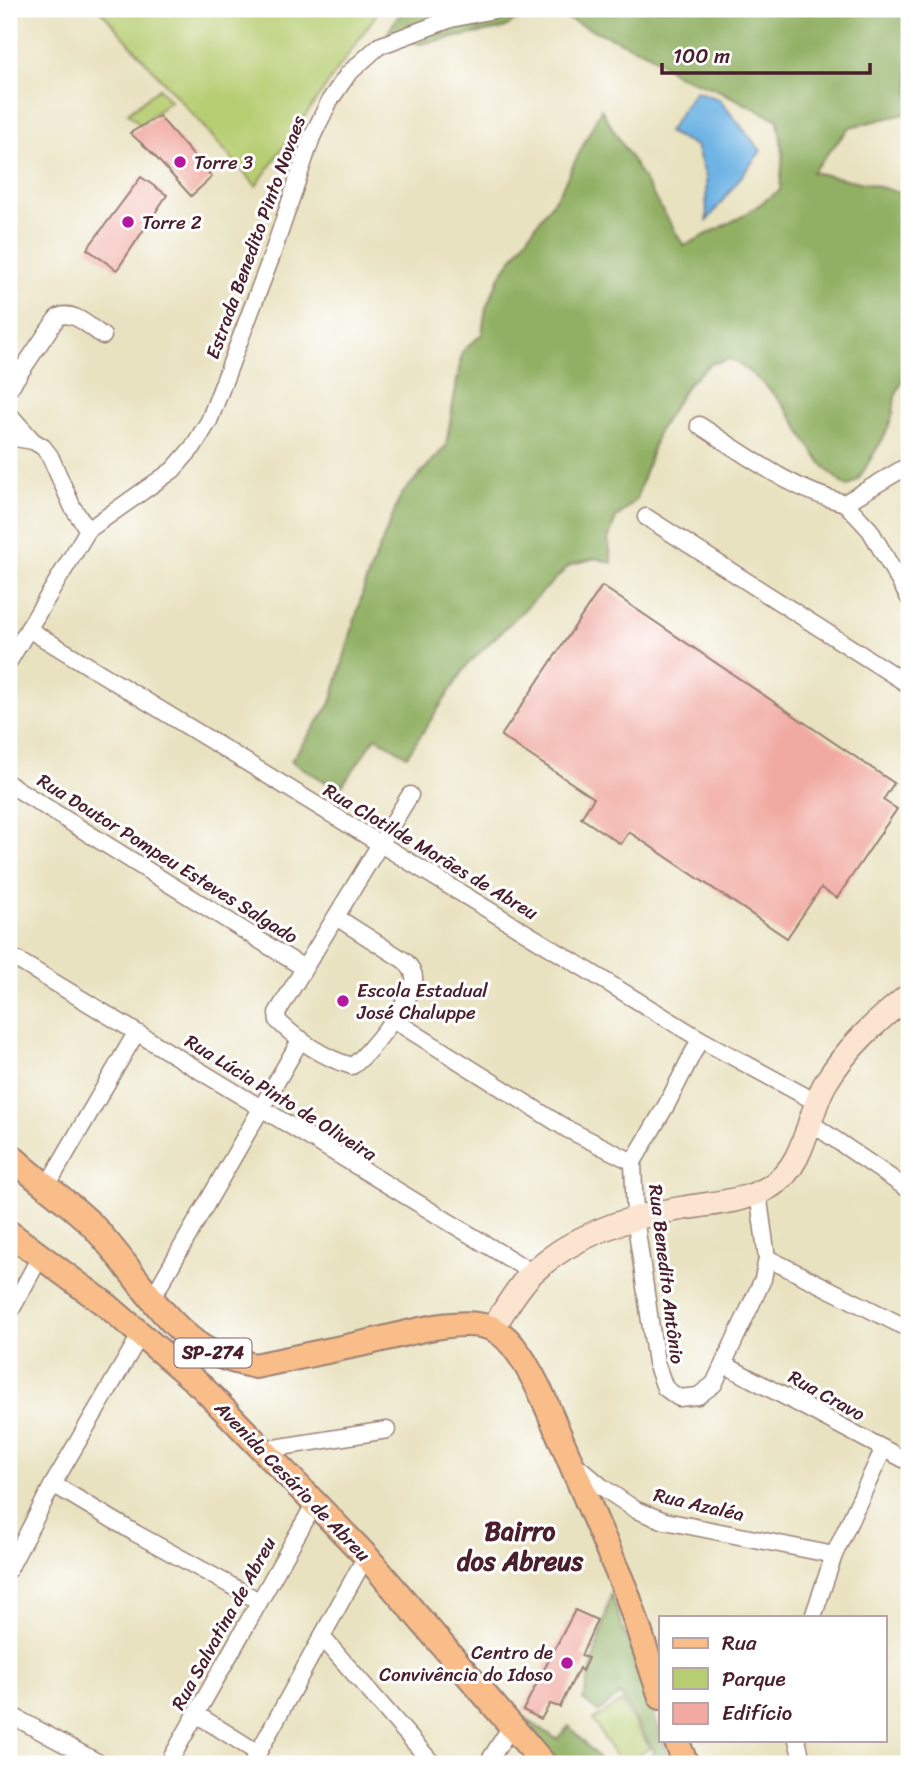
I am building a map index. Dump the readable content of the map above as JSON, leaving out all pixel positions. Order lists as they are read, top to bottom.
{
  "streets": {
    "main road": ["SP-274", "Avenida Cesário de Abreu"],
    "street": [
      "Estrada Benedito Pinto Novaes",
      "Rua Clotilde Morães de Abreu",
      "Rua Doutor Pompeu Esteves Salgado",
      "Rua Lúcia Pinto de Oliveira",
      "Rua Benedito Antônio",
      "Rua Cravo",
      "Rua Azaléa",
      "Rua Salvatina de Abreu"
    ]
  },
  "crossings": [
    ["Rua Clotilde Morães de Abreu", "Rua Benedito Antônio"],
    ["Rua Benedito Antônio", "Rua Cravo"],
    ["Avenida Cesário de Abreu", "Rua Salvatina de Abreu"]
  ],
  "districts": ["Bairro dos Abreus"],
  "places": [
    "Torre 3",
    "Torre 2",
    "Escola Estadual José Chaluppe",
    "Centro de Convivência do Idoso"
  ],
  "legend": ["Rua", "Parque", "Edifício"],
  "scale_bar": "100 m"
}
